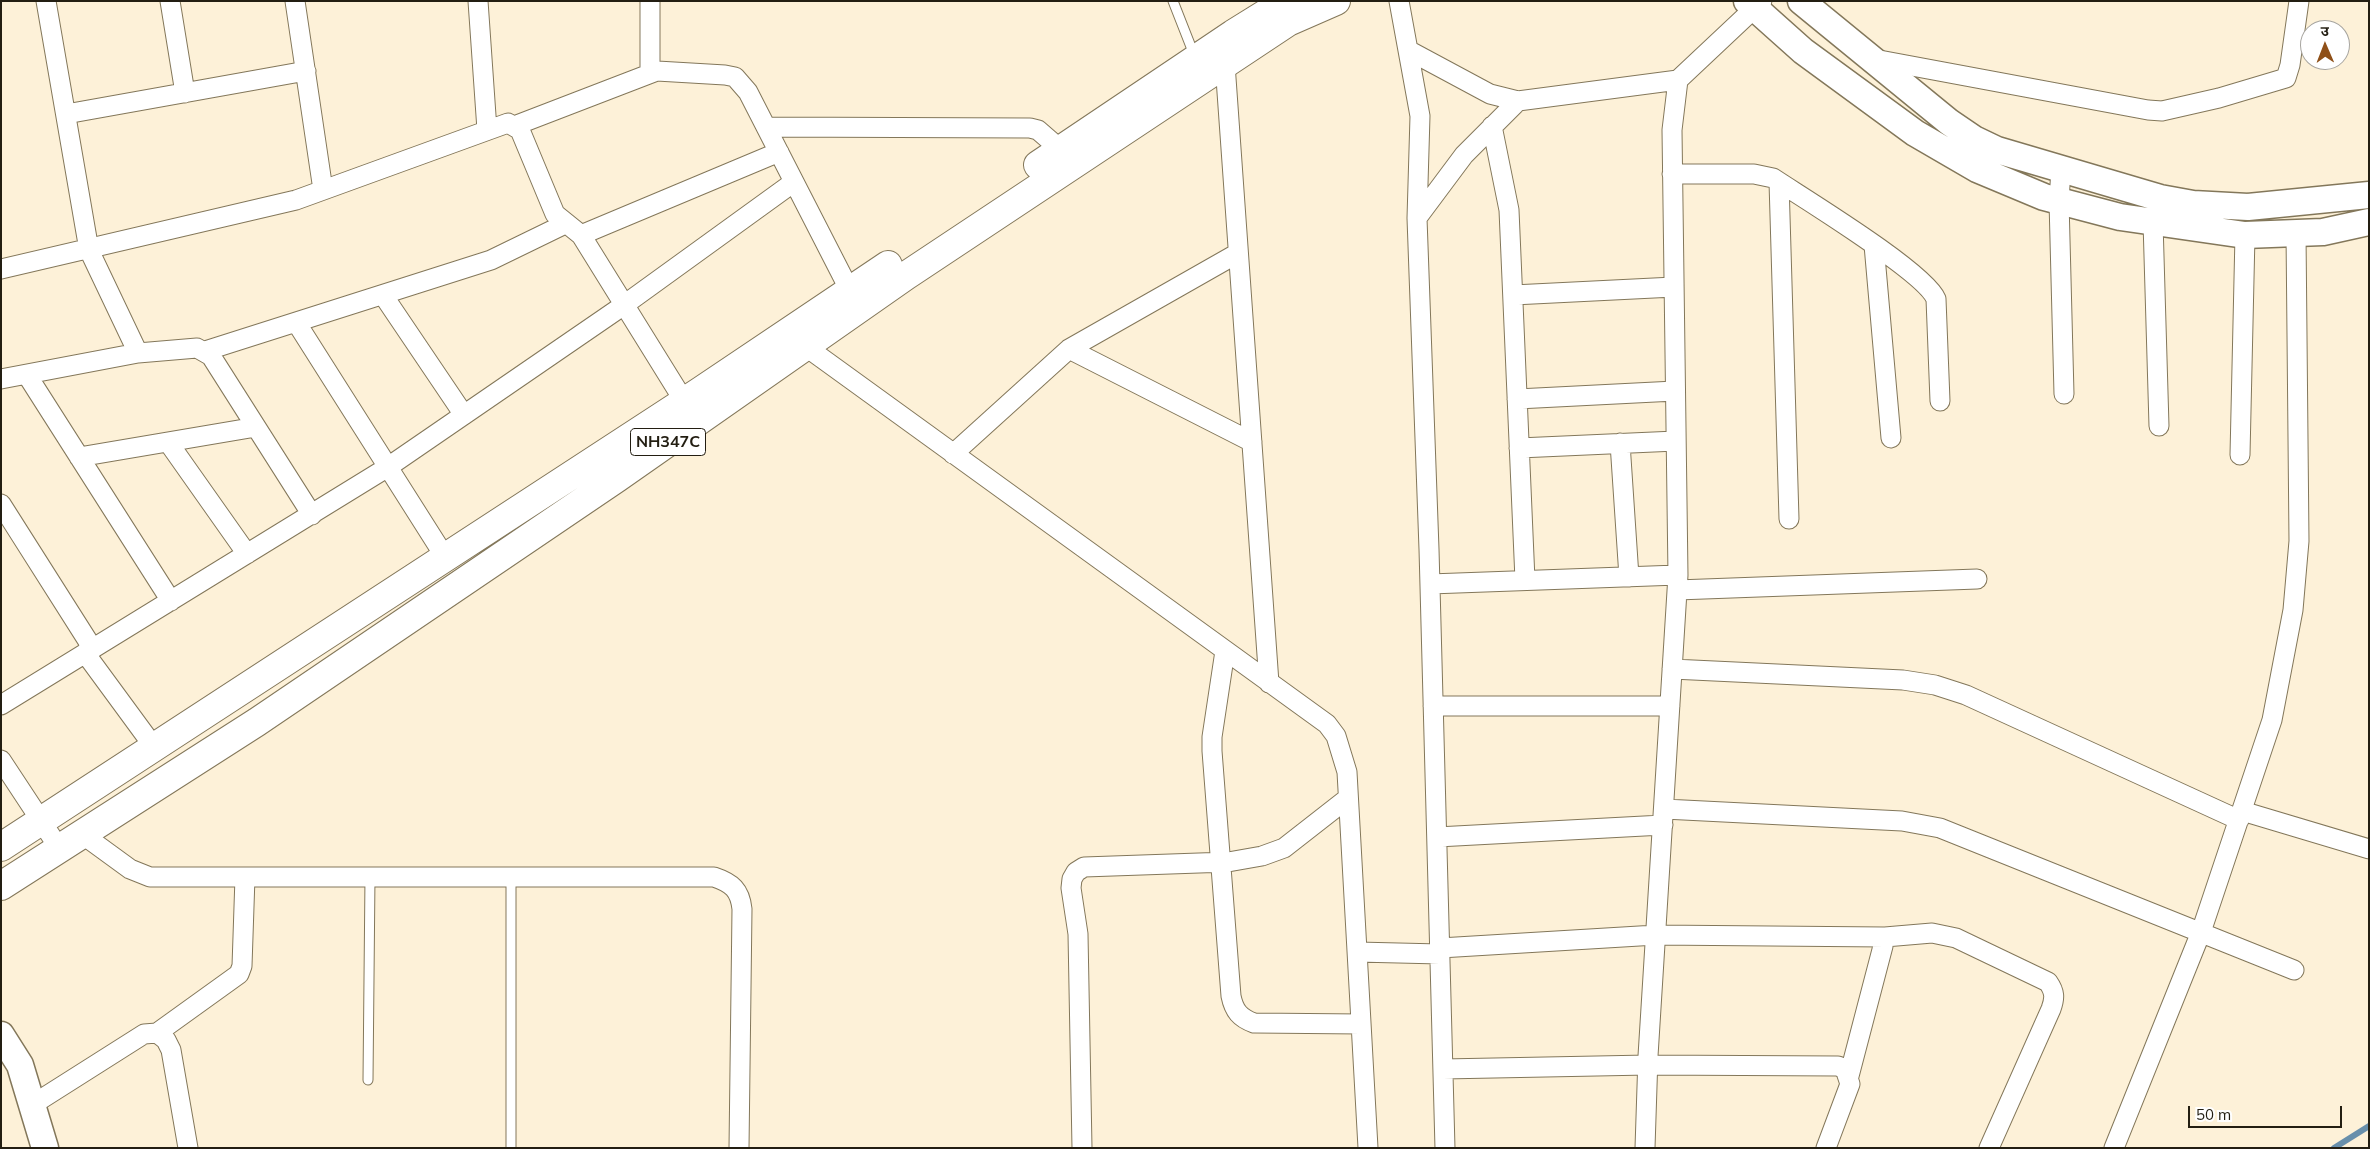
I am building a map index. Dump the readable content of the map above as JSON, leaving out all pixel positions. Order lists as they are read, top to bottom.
{
  "streets": {
    "highway": ["NH347C"]
  },
  "scale_bar": "50 m",
  "north": "top"
}
